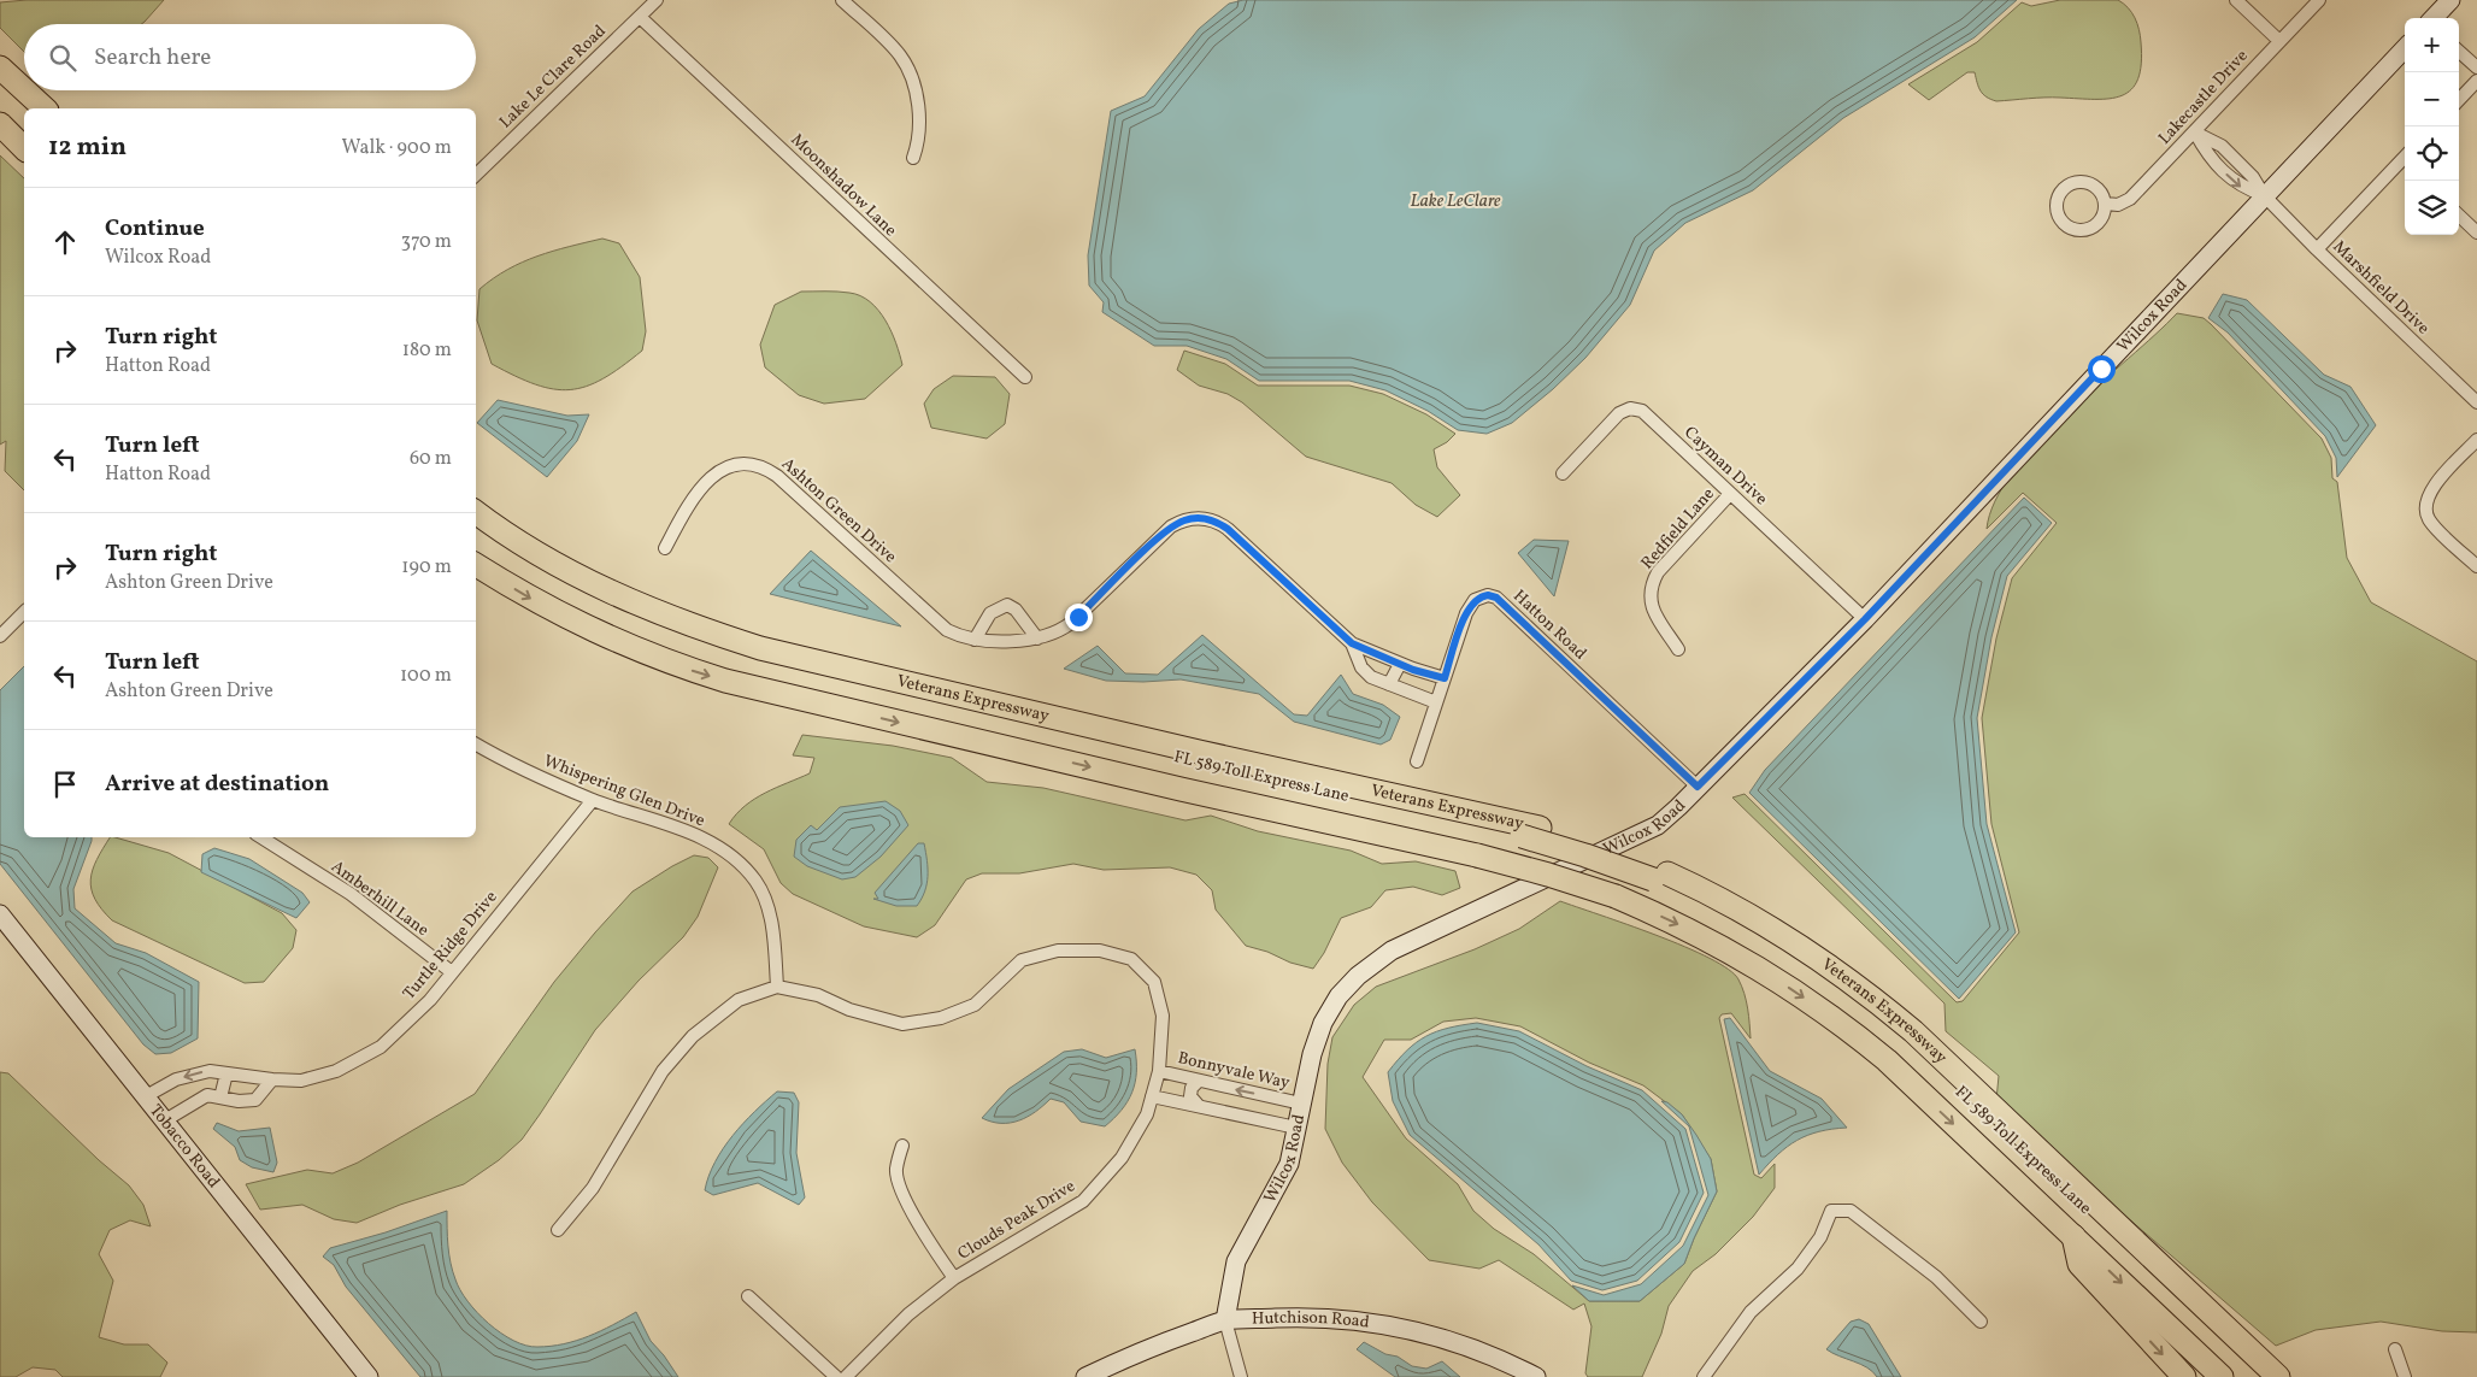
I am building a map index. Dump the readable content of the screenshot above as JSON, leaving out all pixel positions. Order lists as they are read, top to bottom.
{
  "streets": {
    "highway": ["Veterans Expressway", "FL 589 Toll Express Lane"],
    "street": [
      "Lake Le Clare Road",
      "Lakecastle Drive",
      "Moonshadow Lane",
      "Marshfield Drive",
      "Wilcox Road",
      "Cayman Drive",
      "Ashton Green Drive",
      "Redfield Lane",
      "Hatton Road",
      "Whispering Glen Drive",
      "Amberhill Lane",
      "Turtle Ridge Drive",
      "Bonnyvale Way",
      "Tobacco Road",
      "Clouds Peak Drive",
      "Hutchison Road"
    ]
  },
  "crossings": [
    ["Lake Le Clare Road", "Moonshadow Lane"],
    ["Lakecastle Drive", "Marshfield Drive"],
    ["Marshfield Drive", "Wilcox Road"],
    ["Wilcox Road", "Cayman Drive"],
    ["Wilcox Road", "Hatton Road"],
    ["Wilcox Road", "Bonnyvale Way"],
    ["Wilcox Road", "Hutchison Road"],
    ["Cayman Drive", "Redfield Lane"],
    ["Ashton Green Drive", "Hatton Road"],
    ["Veterans Expressway", "FL 589 Toll Express Lane"],
    ["Whispering Glen Drive", "Turtle Ridge Drive"],
    ["Whispering Glen Drive", "Clouds Peak Drive"],
    ["Amberhill Lane", "Turtle Ridge Drive"],
    ["Turtle Ridge Drive", "Tobacco Road"],
    ["Bonnyvale Way", "Clouds Peak Drive"]
  ],
  "water": ["Lake LeClare"],
  "page": {
    "map_buttons": ["+", "−"],
    "search": "Search here",
    "heading": ["12 min", "Walk · 900 m"],
    "list": [
      ["Continue", "Wilcox Road", "370 m"],
      ["Turn right", "Hatton Road", "180 m"],
      ["Turn left", "Hatton Road", "60 m"],
      ["Turn right", "Ashton Green Drive", "190 m"],
      ["Turn left", "Ashton Green Drive", "100 m"],
      "Arrive at destination"
    ]
  }
}
